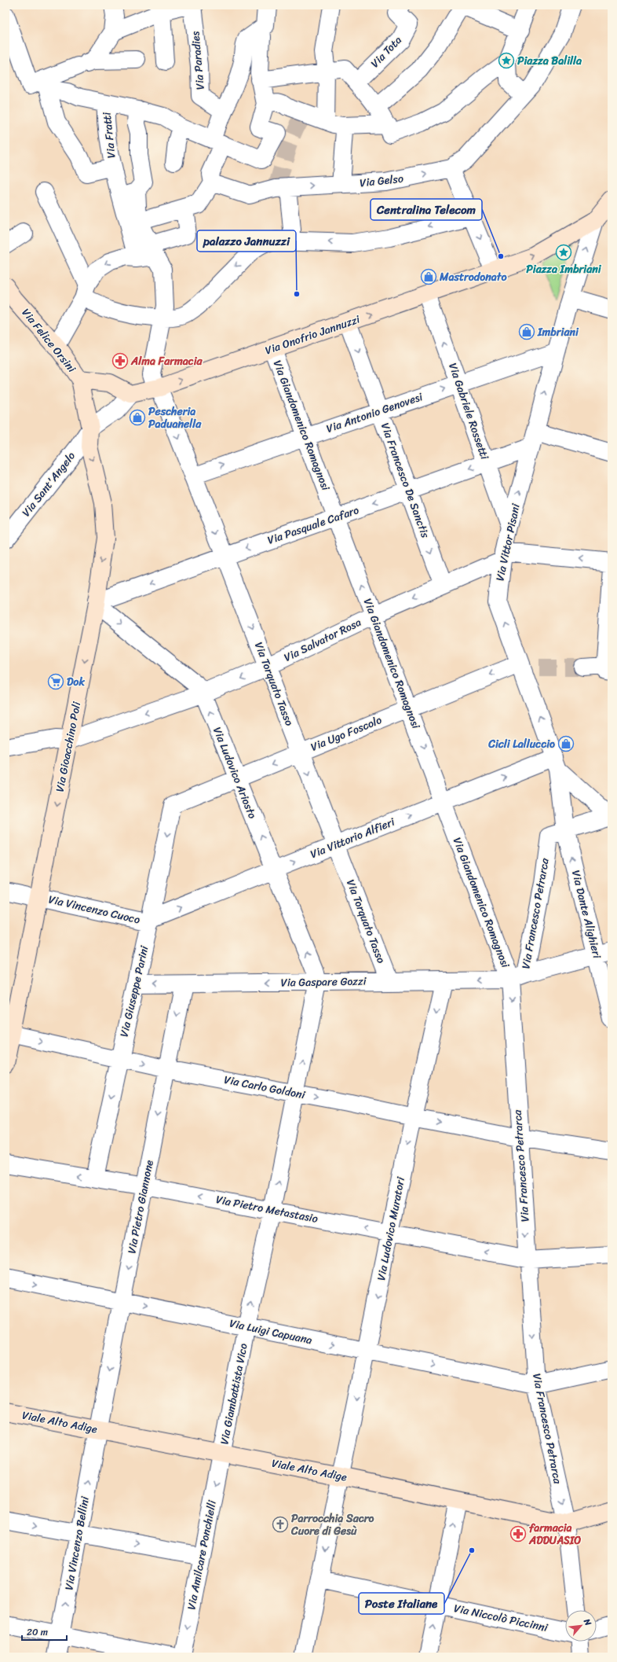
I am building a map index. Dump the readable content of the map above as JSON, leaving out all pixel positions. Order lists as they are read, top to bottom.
{
  "streets": {
    "street": [
      "Via Tota",
      "Via Paradies",
      "Via Fratti",
      "Via Gelso",
      "Via Onofrio Jannuzzi",
      "Via Felice Orsini",
      "Via Gabriele Rossetti",
      "Via Antonio Genovesi",
      "Via Giandomenico Romagnosi",
      "Via Francesco De Sanctis",
      "Via Sant'Angelo",
      "Via Pasquale Cafaro",
      "Via Vittor Pisani",
      "Via Salvator Rosa",
      "Via Torquato Tasso",
      "Via Ugo Foscolo",
      "Via Gioacchino Poli",
      "Via Ludovico Ariosto",
      "Via Vittorio Alfieri",
      "Via Vincenzo Cuoco",
      "Via Francesco Petrarca",
      "Via Dante Alighieri",
      "Via Gaspare Gozzi",
      "Via Giuseppe Parini",
      "Via Carlo Goldoni",
      "Via Pietro Giannone",
      "Via Pietro Metastasio",
      "Via Ludovico Muratori",
      "Via Luigi Capuana",
      "Via Giambattista Vico",
      "Viale Alto Adige",
      "Via Vincenzo Bellini",
      "Via Amilcare Ponchielli",
      "Via Niccolò Piccinni"
    ]
  },
  "crossings": [
    ["Via Onofrio Jannuzzi", "Via Gabriele Rossetti"],
    ["Via Onofrio Jannuzzi", "Via Giandomenico Romagnosi"],
    ["Via Onofrio Jannuzzi", "Via Francesco De Sanctis"],
    ["Via Onofrio Jannuzzi", "Via Torquato Tasso"],
    ["Via Felice Orsini", "Via Gioacchino Poli"],
    ["Via Gabriele Rossetti", "Via Antonio Genovesi"],
    ["Via Gabriele Rossetti", "Via Pasquale Cafaro"],
    ["Via Gabriele Rossetti", "Via Vittor Pisani"],
    ["Via Antonio Genovesi", "Via Giandomenico Romagnosi"],
    ["Via Antonio Genovesi", "Via Francesco De Sanctis"],
    ["Via Antonio Genovesi", "Via Vittor Pisani"],
    ["Via Antonio Genovesi", "Via Torquato Tasso"],
    ["Via Giandomenico Romagnosi", "Via Pasquale Cafaro"],
    ["Via Giandomenico Romagnosi", "Via Salvator Rosa"],
    ["Via Giandomenico Romagnosi", "Via Ugo Foscolo"],
    ["Via Giandomenico Romagnosi", "Via Vittorio Alfieri"],
    ["Via Giandomenico Romagnosi", "Via Francesco Petrarca"],
    ["Via Giandomenico Romagnosi", "Via Gaspare Gozzi"],
    ["Via Francesco De Sanctis", "Via Pasquale Cafaro"],
    ["Via Francesco De Sanctis", "Via Salvator Rosa"],
    ["Via Sant'Angelo", "Via Gioacchino Poli"],
    ["Via Pasquale Cafaro", "Via Vittor Pisani"],
    ["Via Pasquale Cafaro", "Via Torquato Tasso"],
    ["Via Pasquale Cafaro", "Via Gioacchino Poli"],
    ["Via Pasquale Cafaro", "Via Ludovico Ariosto"],
    ["Via Vittor Pisani", "Via Salvator Rosa"],
    ["Via Vittor Pisani", "Via Ugo Foscolo"],
    ["Via Vittor Pisani", "Via Vittorio Alfieri"],
    ["Via Vittor Pisani", "Via Dante Alighieri"],
    ["Via Salvator Rosa", "Via Torquato Tasso"],
    ["Via Salvator Rosa", "Via Gioacchino Poli"],
    ["Via Salvator Rosa", "Via Ludovico Ariosto"],
    ["Via Torquato Tasso", "Via Ugo Foscolo"],
    ["Via Torquato Tasso", "Via Vittorio Alfieri"],
    ["Via Torquato Tasso", "Via Gaspare Gozzi"],
    ["Via Ugo Foscolo", "Via Ludovico Ariosto"],
    ["Via Ugo Foscolo", "Via Giuseppe Parini"],
    ["Via Gioacchino Poli", "Via Ludovico Ariosto"],
    ["Via Gioacchino Poli", "Via Vincenzo Cuoco"],
    ["Via Gioacchino Poli", "Via Carlo Goldoni"],
    ["Via Ludovico Ariosto", "Via Vittorio Alfieri"],
    ["Via Ludovico Ariosto", "Via Gaspare Gozzi"],
    ["Via Ludovico Ariosto", "Via Giambattista Vico"],
    ["Via Vittorio Alfieri", "Via Vincenzo Cuoco"],
    ["Via Vittorio Alfieri", "Via Dante Alighieri"],
    ["Via Vittorio Alfieri", "Via Giuseppe Parini"],
    ["Via Vincenzo Cuoco", "Via Giuseppe Parini"],
    ["Via Francesco Petrarca", "Via Dante Alighieri"],
    ["Via Francesco Petrarca", "Via Gaspare Gozzi"],
    ["Via Francesco Petrarca", "Via Carlo Goldoni"],
    ["Via Francesco Petrarca", "Via Pietro Metastasio"],
    ["Via Francesco Petrarca", "Via Luigi Capuana"],
    ["Via Francesco Petrarca", "Viale Alto Adige"],
    ["Via Dante Alighieri", "Via Gaspare Gozzi"],
    ["Via Gaspare Gozzi", "Via Giuseppe Parini"],
    ["Via Gaspare Gozzi", "Via Pietro Giannone"],
    ["Via Gaspare Gozzi", "Via Ludovico Muratori"],
    ["Via Gaspare Gozzi", "Via Giambattista Vico"],
    ["Via Giuseppe Parini", "Via Carlo Goldoni"],
    ["Via Giuseppe Parini", "Via Pietro Metastasio"],
    ["Via Carlo Goldoni", "Via Pietro Giannone"],
    ["Via Carlo Goldoni", "Via Ludovico Muratori"],
    ["Via Carlo Goldoni", "Via Giambattista Vico"],
    ["Via Pietro Giannone", "Via Pietro Metastasio"],
    ["Via Pietro Giannone", "Via Luigi Capuana"],
    ["Via Pietro Giannone", "Viale Alto Adige"],
    ["Via Pietro Giannone", "Via Vincenzo Bellini"],
    ["Via Pietro Metastasio", "Via Ludovico Muratori"],
    ["Via Pietro Metastasio", "Via Giambattista Vico"],
    ["Via Ludovico Muratori", "Via Luigi Capuana"],
    ["Via Ludovico Muratori", "Viale Alto Adige"],
    ["Via Ludovico Muratori", "Via Niccolò Piccinni"],
    ["Via Luigi Capuana", "Via Giambattista Vico"],
    ["Via Giambattista Vico", "Viale Alto Adige"],
    ["Via Giambattista Vico", "Via Amilcare Ponchielli"],
    ["Viale Alto Adige", "Via Vincenzo Bellini"],
    ["Viale Alto Adige", "Via Amilcare Ponchielli"]
  ],
  "one_way": [
    "Via Gabriele Rossetti",
    "Via Antonio Genovesi",
    "Via Francesco De Sanctis",
    "Via Pasquale Cafaro",
    "Via Vittor Pisani",
    "Via Salvator Rosa",
    "Via Torquato Tasso",
    "Via Ugo Foscolo",
    "Via Gioacchino Poli",
    "Via Vittorio Alfieri",
    "Via Francesco Petrarca",
    "Via Dante Alighieri",
    "Via Gaspare Gozzi",
    "Via Giuseppe Parini",
    "Via Carlo Goldoni",
    "Via Pietro Giannone",
    "Via Pietro Metastasio",
    "Via Ludovico Muratori",
    "Via Luigi Capuana",
    "Via Giambattista Vico",
    "Via Vincenzo Bellini",
    "Via Amilcare Ponchielli"
  ],
  "places": {
    "place": ["Piazza Balilla", "Piazza Imbriani"],
    "other": ["Centralina Telecom", "palazzo Jannuzzi", "Poste Italiane"],
    "shop": [
      "Mastrodonato",
      "Imbriani",
      "Pescheria Paduanella",
      "Cicli Lalluccio"
    ],
    "pharmacy": ["Alma Farmacia", "farmacia ADDUASIO"],
    "supermarket": ["Dok"],
    "church": ["Parrocchia Sacro Cuore di Gesù"]
  },
  "scale_bar": "20 m",
  "north": "top right"
}
